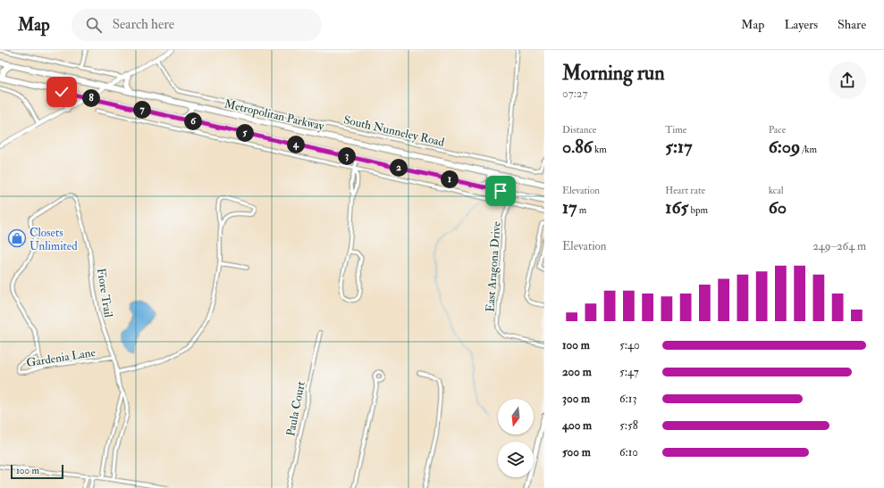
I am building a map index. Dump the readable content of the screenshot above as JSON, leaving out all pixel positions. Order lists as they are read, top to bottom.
{
  "streets": {
    "main road": ["Metropolitan Parkway"],
    "street": [
      "South Nunneley Road",
      "East Aragona Drive",
      "Fiore Trail",
      "Gardenia Lane",
      "Paula Court"
    ]
  },
  "crossings": [
    ["Fiore Trail", "Gardenia Lane"]
  ],
  "places": {
    "shop": ["Closets Unlimited"]
  },
  "scale_bar": "100 m",
  "north": "bottom",
  "page": {
    "header": "Map",
    "search": "Search here",
    "nav": ["Map", "Layers", "Share"],
    "heading": ["Morning run", "07:27"],
    "pins": [
      "8",
      "7",
      "6",
      "5",
      "4",
      "3",
      "2",
      "1"
    ],
    "stats": [
      ["Distance", "0.86 km"],
      ["Time", "5:17"],
      ["Pace", "6:09 /km"],
      ["Elevation", "17 m"],
      ["Heart rate", "165 bpm"],
      ["kcal", "60"]
    ],
    "chart": ["Elevation", "249–264 m"],
    "list": [
      {
        "name": "100 m",
        "note": "5:40"
      },
      {
        "name": "200 m",
        "note": "5:47"
      },
      {
        "name": "300 m",
        "note": "6:13"
      },
      {
        "name": "400 m",
        "note": "5:58"
      },
      {
        "name": "500 m",
        "note": "6:10"
      }
    ],
    "scale": "100 m"
  }
}
